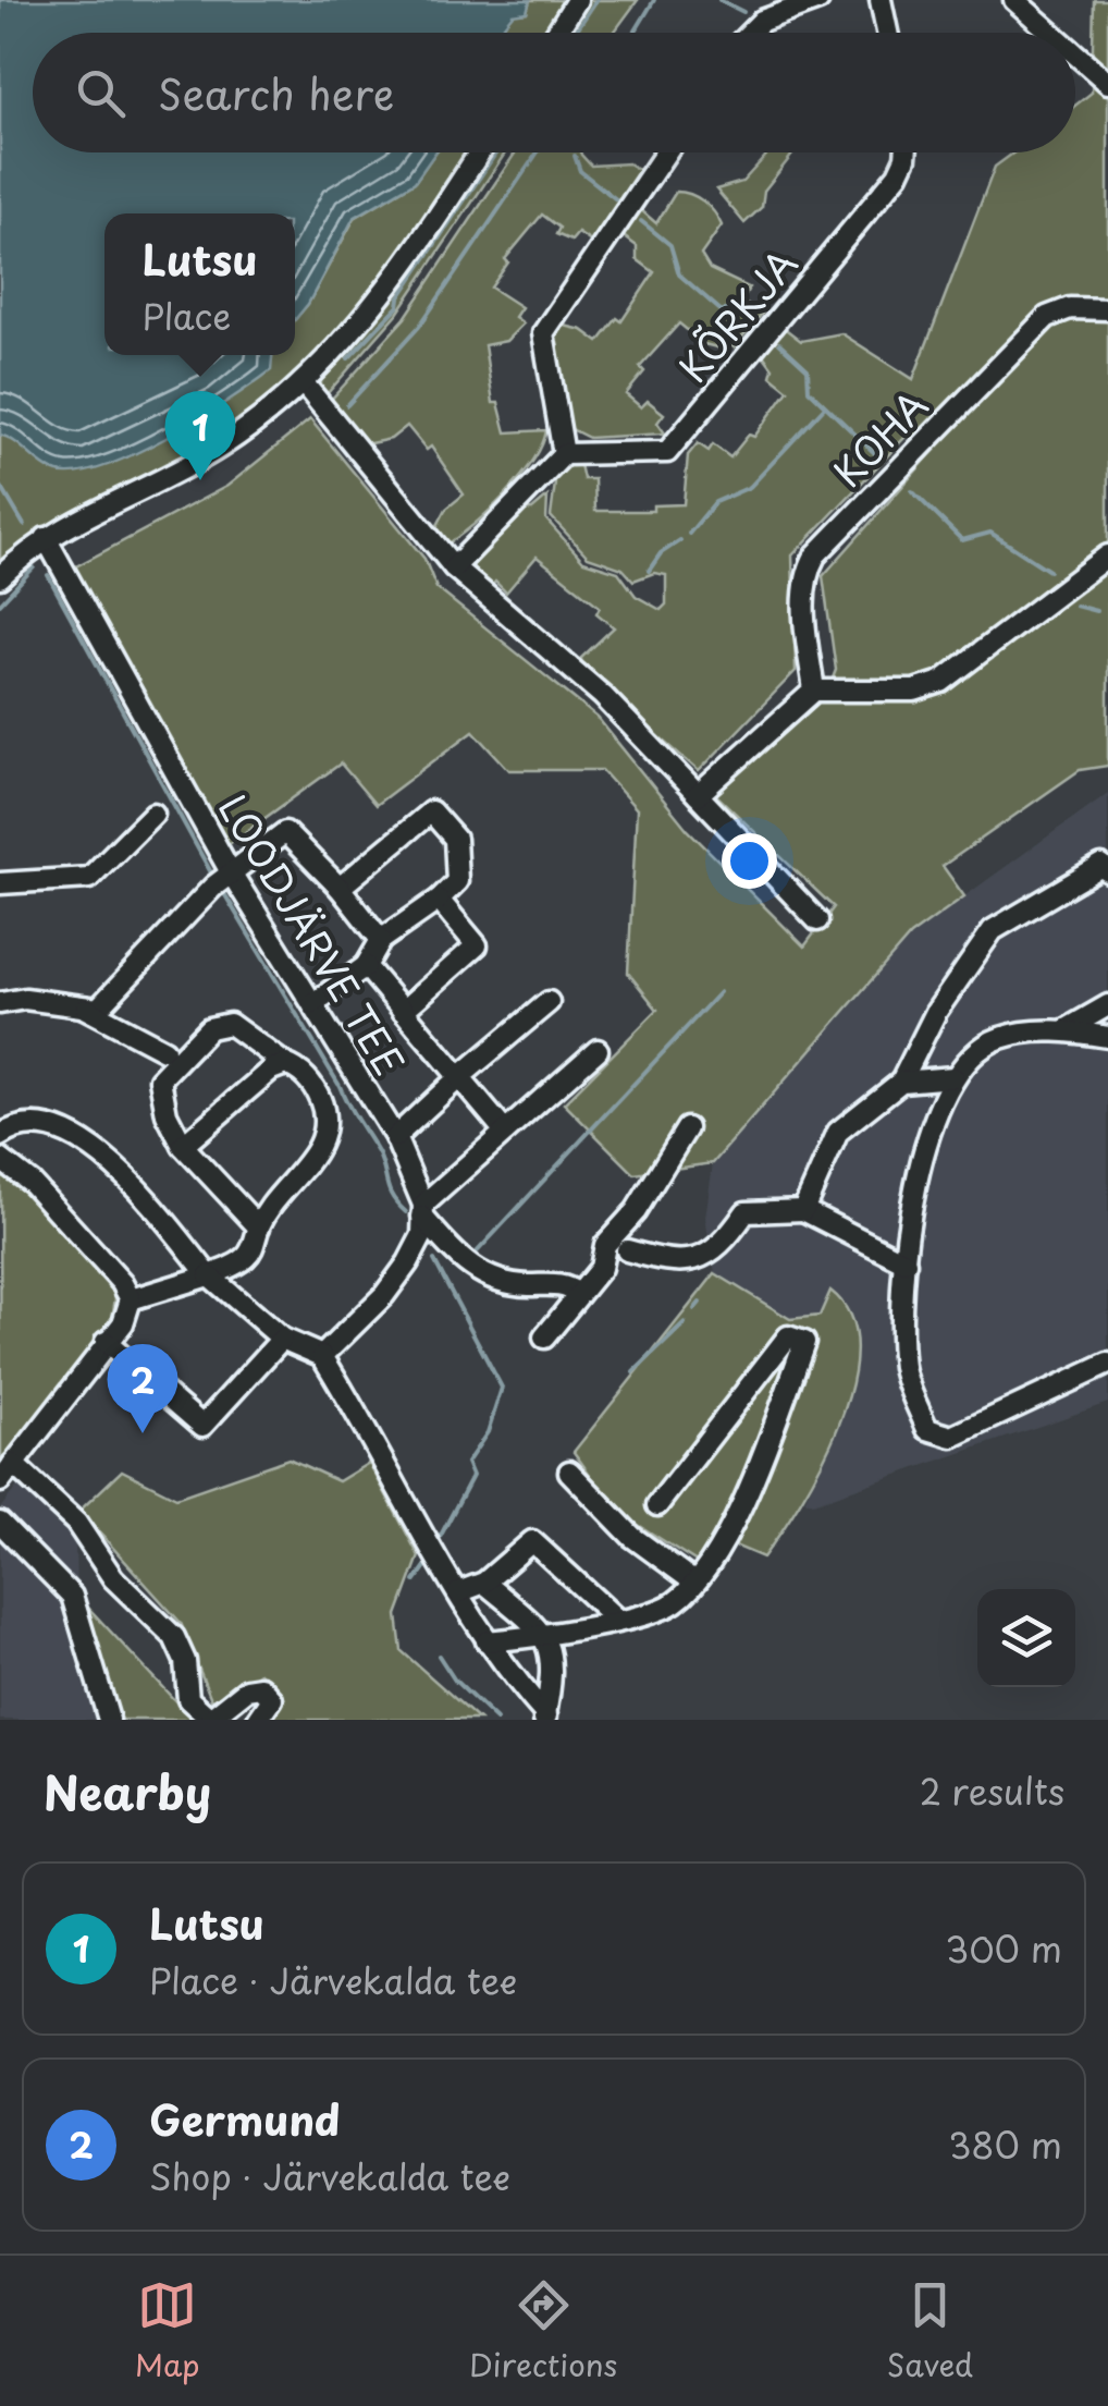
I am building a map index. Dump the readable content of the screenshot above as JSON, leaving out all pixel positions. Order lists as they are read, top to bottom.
{
  "streets": {
    "street": ["KÕRKJA", "KOHA", "LOODJÄRVE TEE"]
  },
  "page": {
    "search": "Search here",
    "popup": ["Lutsu", "Place"],
    "pins": ["1", "2"],
    "heading": ["Nearby", "2 results"],
    "list": [
      {
        "mark": "1",
        "name": "Lutsu",
        "note": "Place · Järvekalda tee",
        "value": "300 m"
      },
      {
        "mark": "2",
        "name": "Germund",
        "note": "Shop · Järvekalda tee",
        "value": "380 m"
      }
    ],
    "nav": ["Map", "Directions", "Saved"]
  }
}
